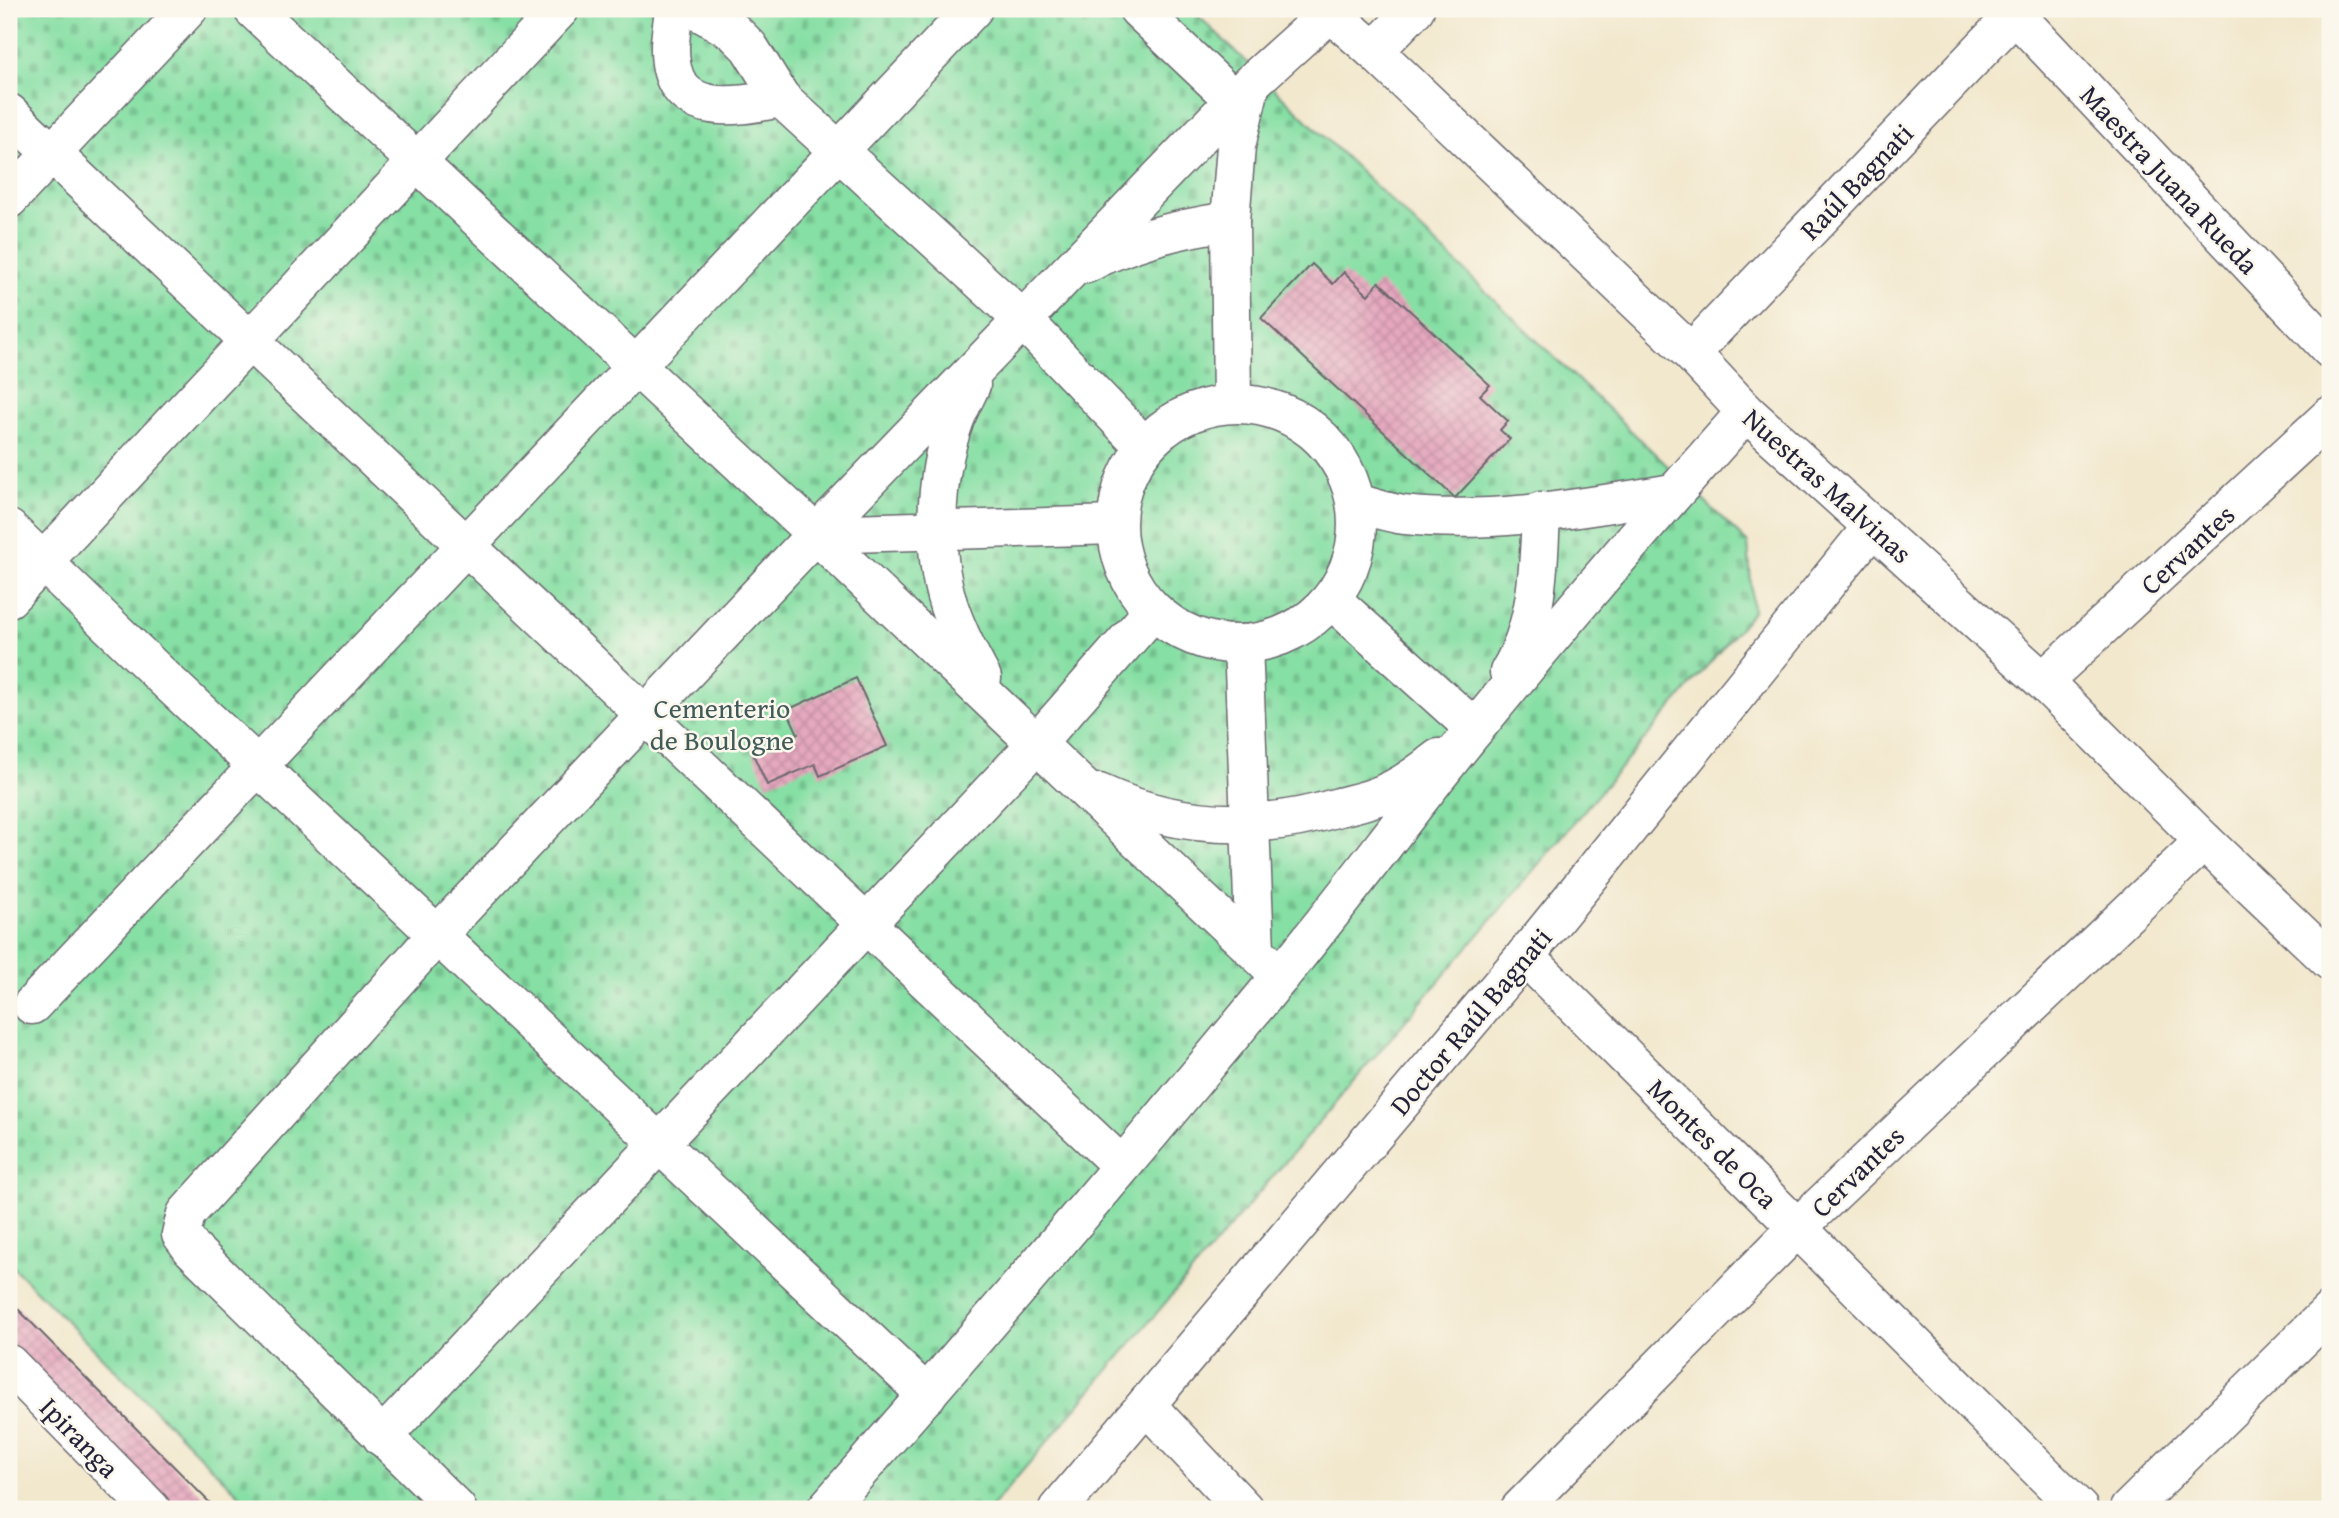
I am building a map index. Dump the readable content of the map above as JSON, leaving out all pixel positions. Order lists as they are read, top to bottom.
{
  "streets": {
    "street": [
      "Maestra Juana Rueda",
      "Raúl Bagnati",
      "Nuestras Malvinas",
      "Cervantes",
      "Doctor Raúl Bagnati",
      "Montes de Oca",
      "Ipiranga"
    ]
  },
  "crossings": [
    ["Maestra Juana Rueda", "Raúl Bagnati"],
    ["Raúl Bagnati", "Nuestras Malvinas"],
    ["Nuestras Malvinas", "Cervantes"],
    ["Nuestras Malvinas", "Doctor Raúl Bagnati"],
    ["Cervantes", "Montes de Oca"],
    ["Doctor Raúl Bagnati", "Montes de Oca"]
  ],
  "parks": ["Cementerio de Boulogne"]
}
